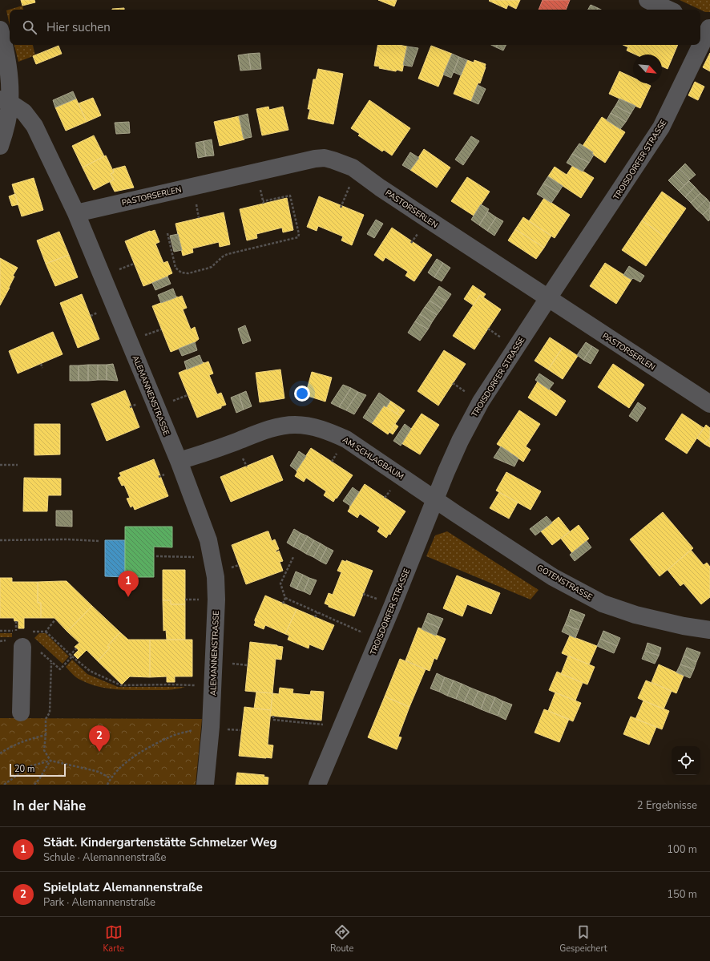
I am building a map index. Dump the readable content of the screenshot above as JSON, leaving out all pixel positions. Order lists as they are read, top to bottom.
{
  "streets": {
    "street": [
      "TROISDORFER STRASSE",
      "PASTORSERLEN",
      "ALEMANNENSTRASSE",
      "AM SCHLAGBAUM",
      "GOTENSTRASSE"
    ]
  },
  "crossings": [
    ["TROISDORFER STRASSE", "PASTORSERLEN"],
    ["TROISDORFER STRASSE", "AM SCHLAGBAUM"],
    ["TROISDORFER STRASSE", "GOTENSTRASSE"],
    ["PASTORSERLEN", "ALEMANNENSTRASSE"],
    ["ALEMANNENSTRASSE", "AM SCHLAGBAUM"],
    ["AM SCHLAGBAUM", "GOTENSTRASSE"]
  ],
  "scale_bar": "20 m",
  "north": "bottom right",
  "page": {
    "search": "Hier suchen",
    "pins": ["1", "2"],
    "scale": "20 m",
    "heading": ["In der Nähe", "2 Ergebnisse"],
    "list": [
      {
        "mark": "1",
        "name": "Städt. Kindergartenstätte Schmelzer Weg",
        "note": "Schule · Alemannenstraße",
        "value": "100 m"
      },
      {
        "mark": "2",
        "name": "Spielplatz Alemannenstraße",
        "note": "Park · Alemannenstraße",
        "value": "150 m"
      }
    ],
    "nav": ["Karte", "Route", "Gespeichert"]
  }
}
